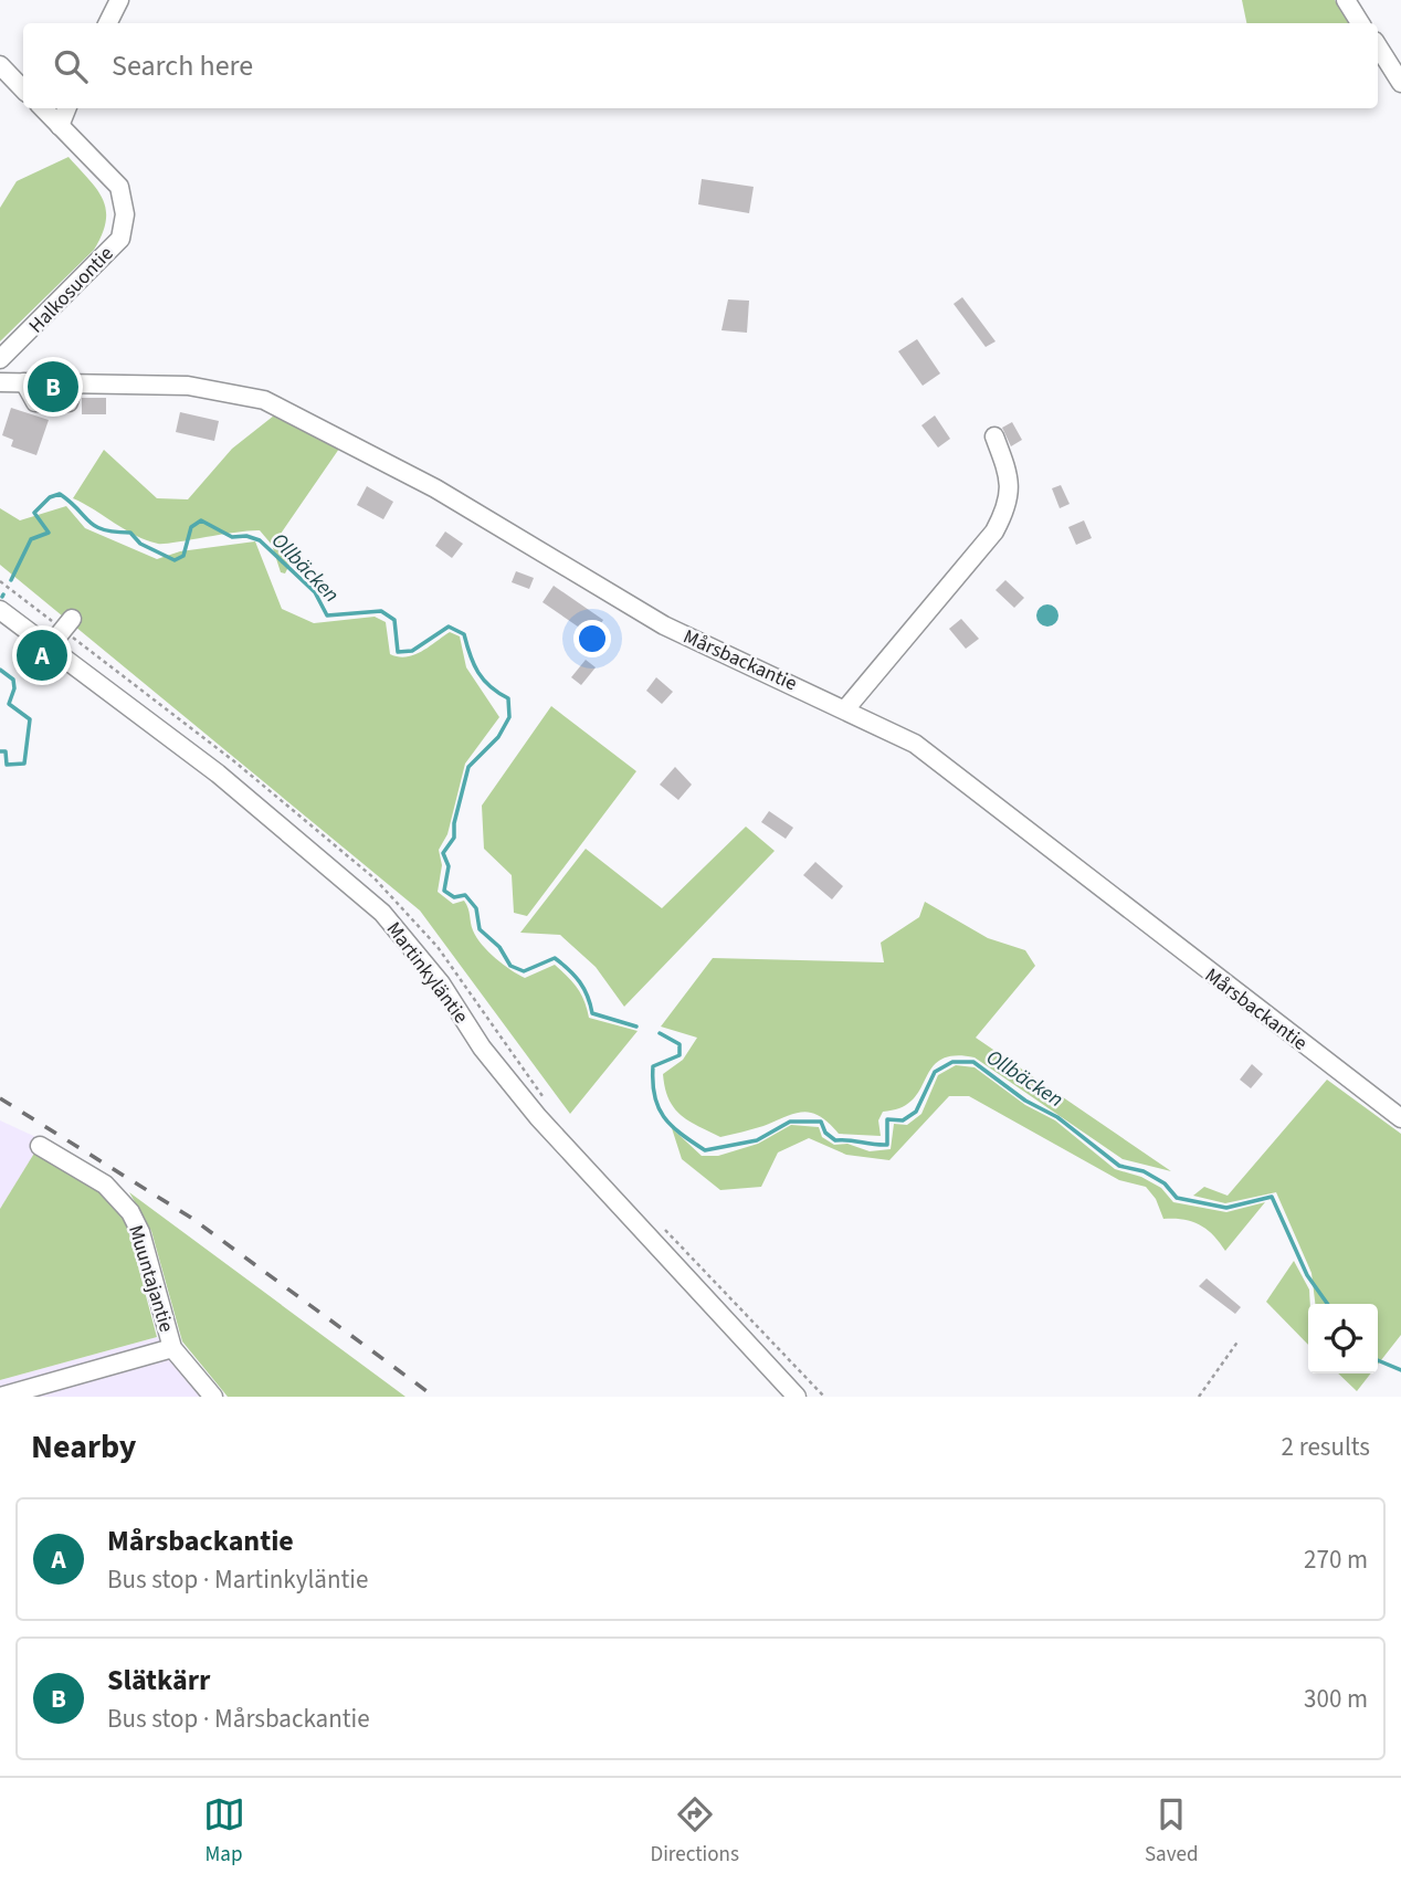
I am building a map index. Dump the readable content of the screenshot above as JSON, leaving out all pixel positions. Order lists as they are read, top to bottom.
{
  "streets": {
    "street": [
      "Halkosuontie",
      "Mårsbackantie",
      "Martinkyläntie",
      "Muuntajantie"
    ]
  },
  "water": ["Ollbäcken"],
  "page": {
    "search": "Search here",
    "pins": ["B", "A"],
    "heading": ["Nearby", "2 results"],
    "list": [
      {
        "mark": "A",
        "name": "Mårsbackantie",
        "note": "Bus stop · Martinkyläntie",
        "value": "270 m"
      },
      {
        "mark": "B",
        "name": "Slätkärr",
        "note": "Bus stop · Mårsbackantie",
        "value": "300 m"
      }
    ],
    "nav": ["Map", "Directions", "Saved"]
  }
}
